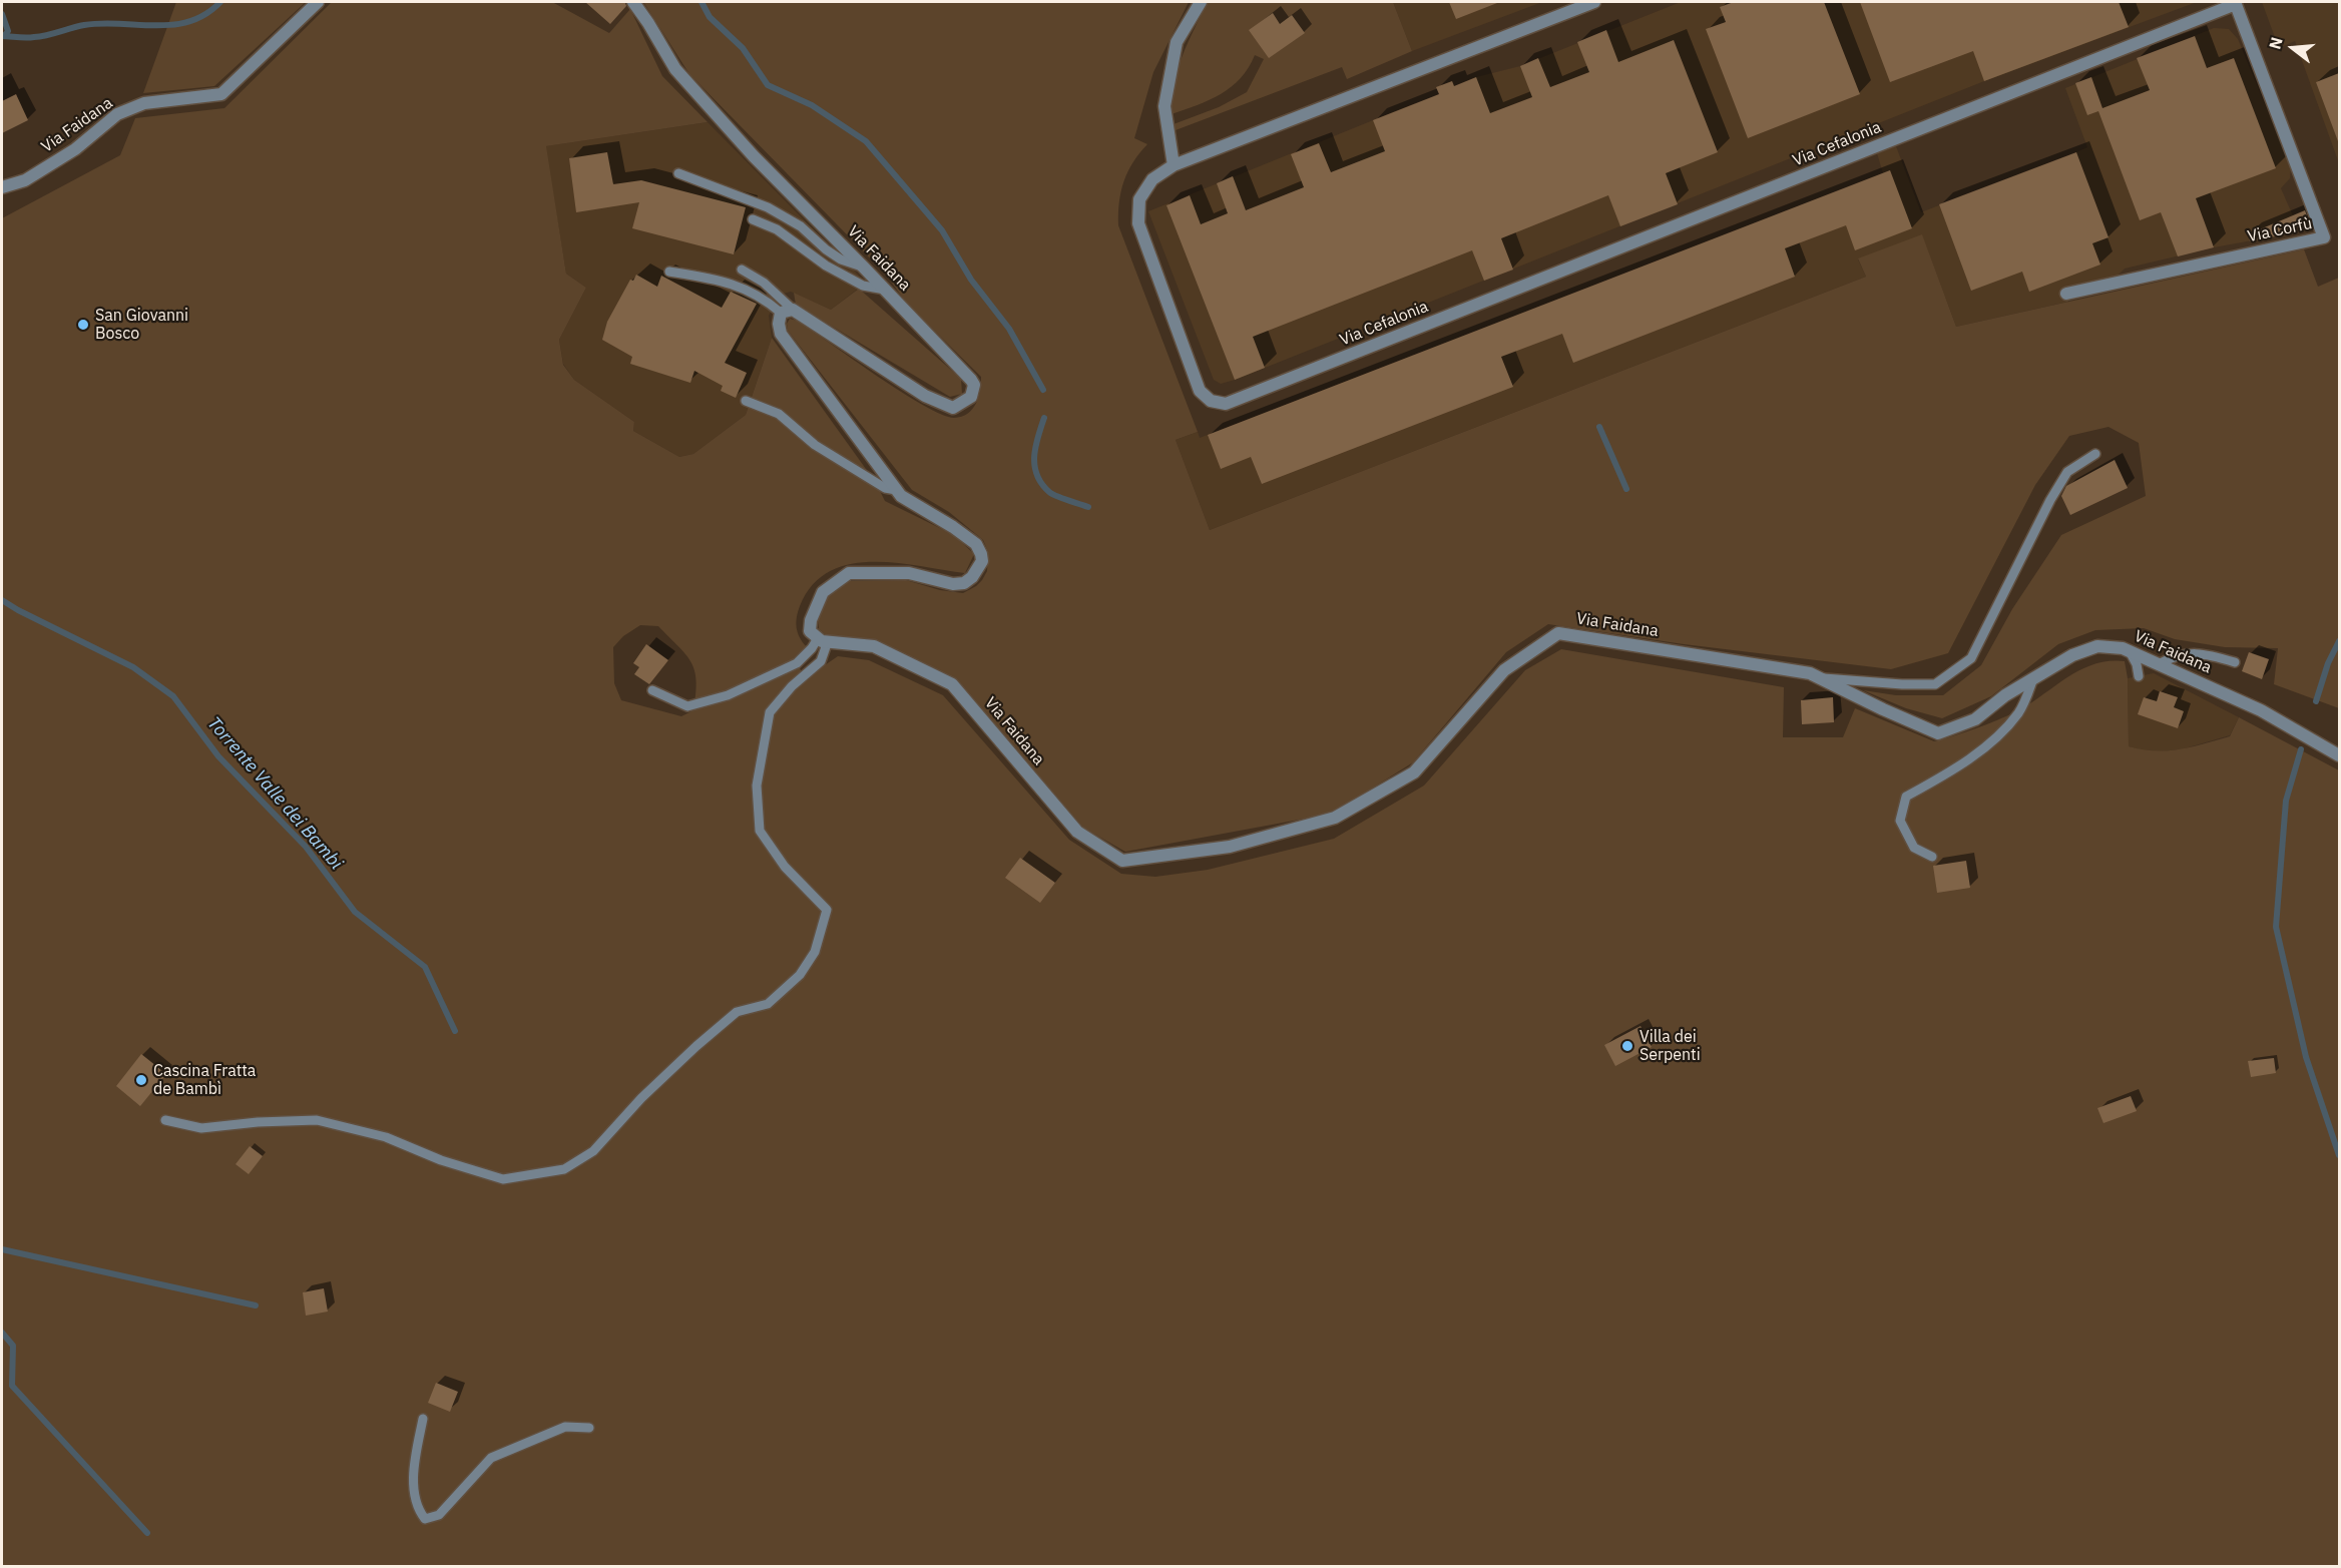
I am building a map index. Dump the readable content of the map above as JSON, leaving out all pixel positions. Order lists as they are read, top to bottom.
{
  "streets": {
    "street": ["Via Faidana", "Via Cefalonia", "Via Corfù"]
  },
  "crossings": [
    ["Via Cefalonia", "Via Corfù"]
  ],
  "water": ["Torrente Valle dei Bambi"],
  "places": ["San Giovanni Bosco", "Villa dei Serpenti", "Cascina Fratta de Bambì"],
  "north": "left"
}
